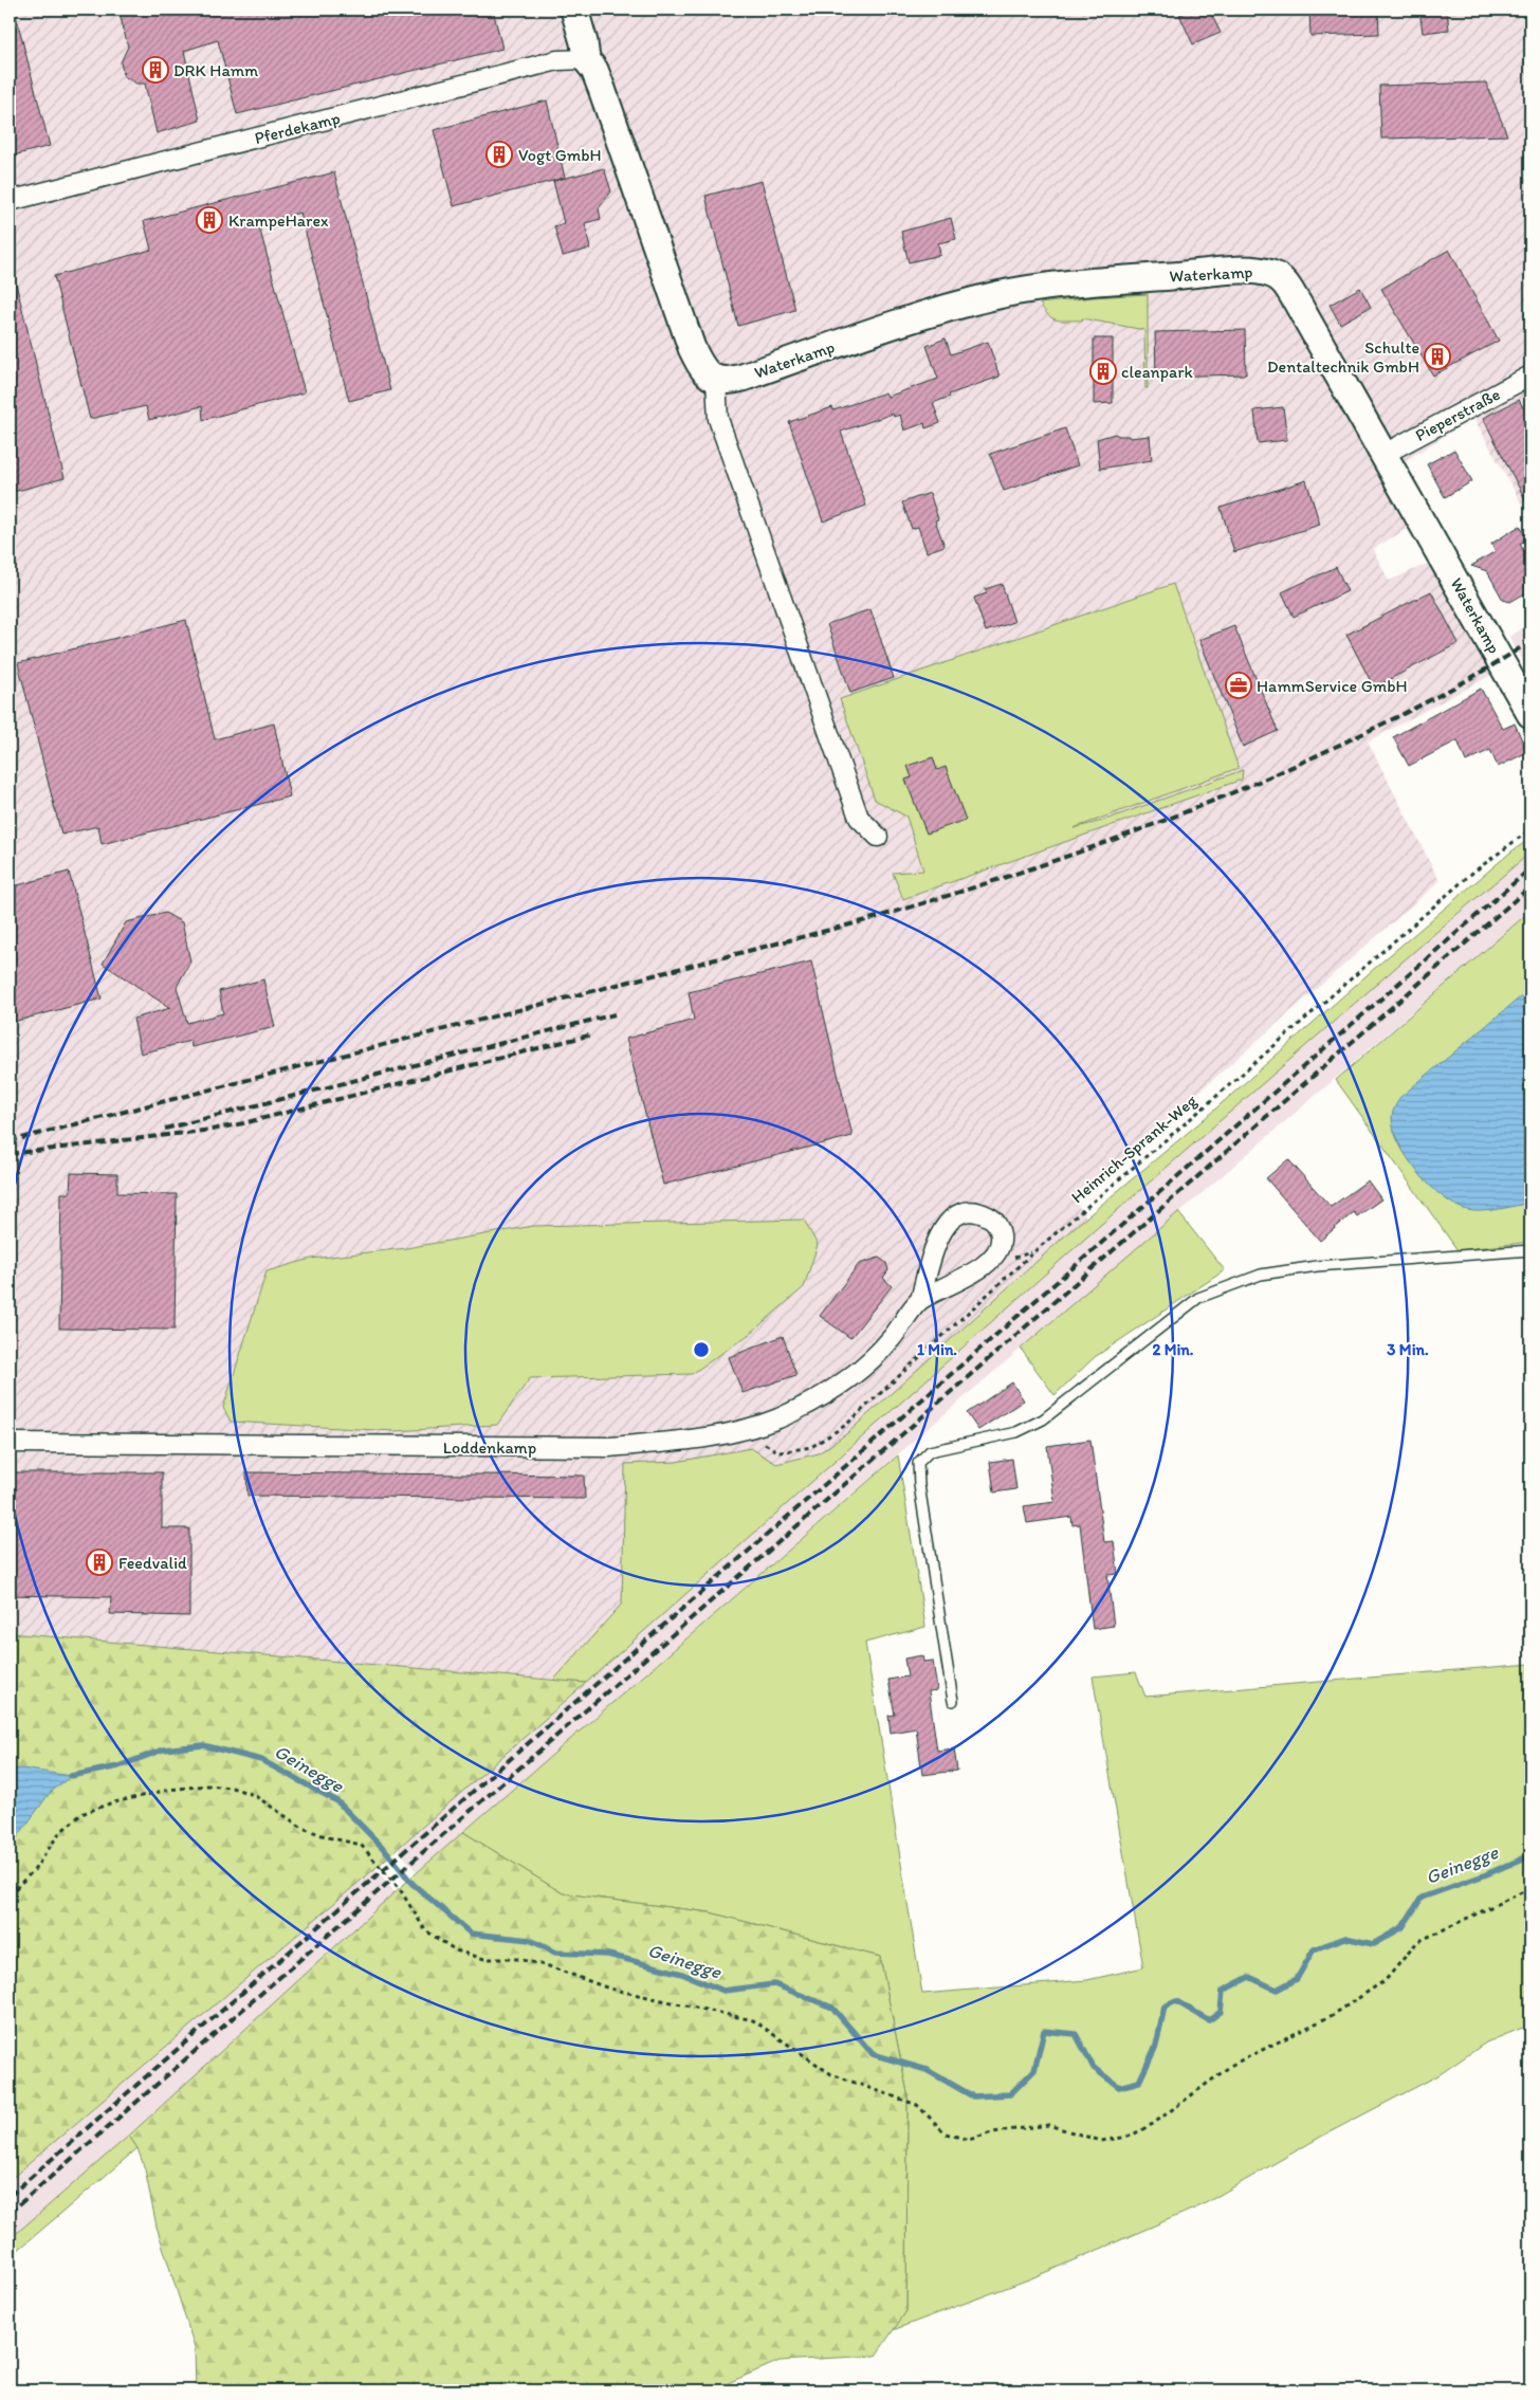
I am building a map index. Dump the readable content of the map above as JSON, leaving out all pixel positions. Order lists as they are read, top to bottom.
{
  "streets": {
    "street": [
      "Pferdekamp",
      "Waterkamp",
      "Pieperstraße",
      "Loddenkamp"
    ],
    "path": ["Heinrich-Sprank-Weg"]
  },
  "crossings": [
    ["Waterkamp", "Pieperstraße"],
    ["Heinrich-Sprank-Weg", "Loddenkamp"]
  ],
  "water": ["Geinegge"],
  "places": {
    "building": [
      "DRK Hamm",
      "Vogt GmbH",
      "KrampeHarex",
      "Schulte Dentaltechnik GmbH",
      "cleanpark",
      "Feedvalid"
    ],
    "office": ["HammService GmbH"]
  },
  "rings": ["1 Min.", "2 Min.", "3 Min."]
}
